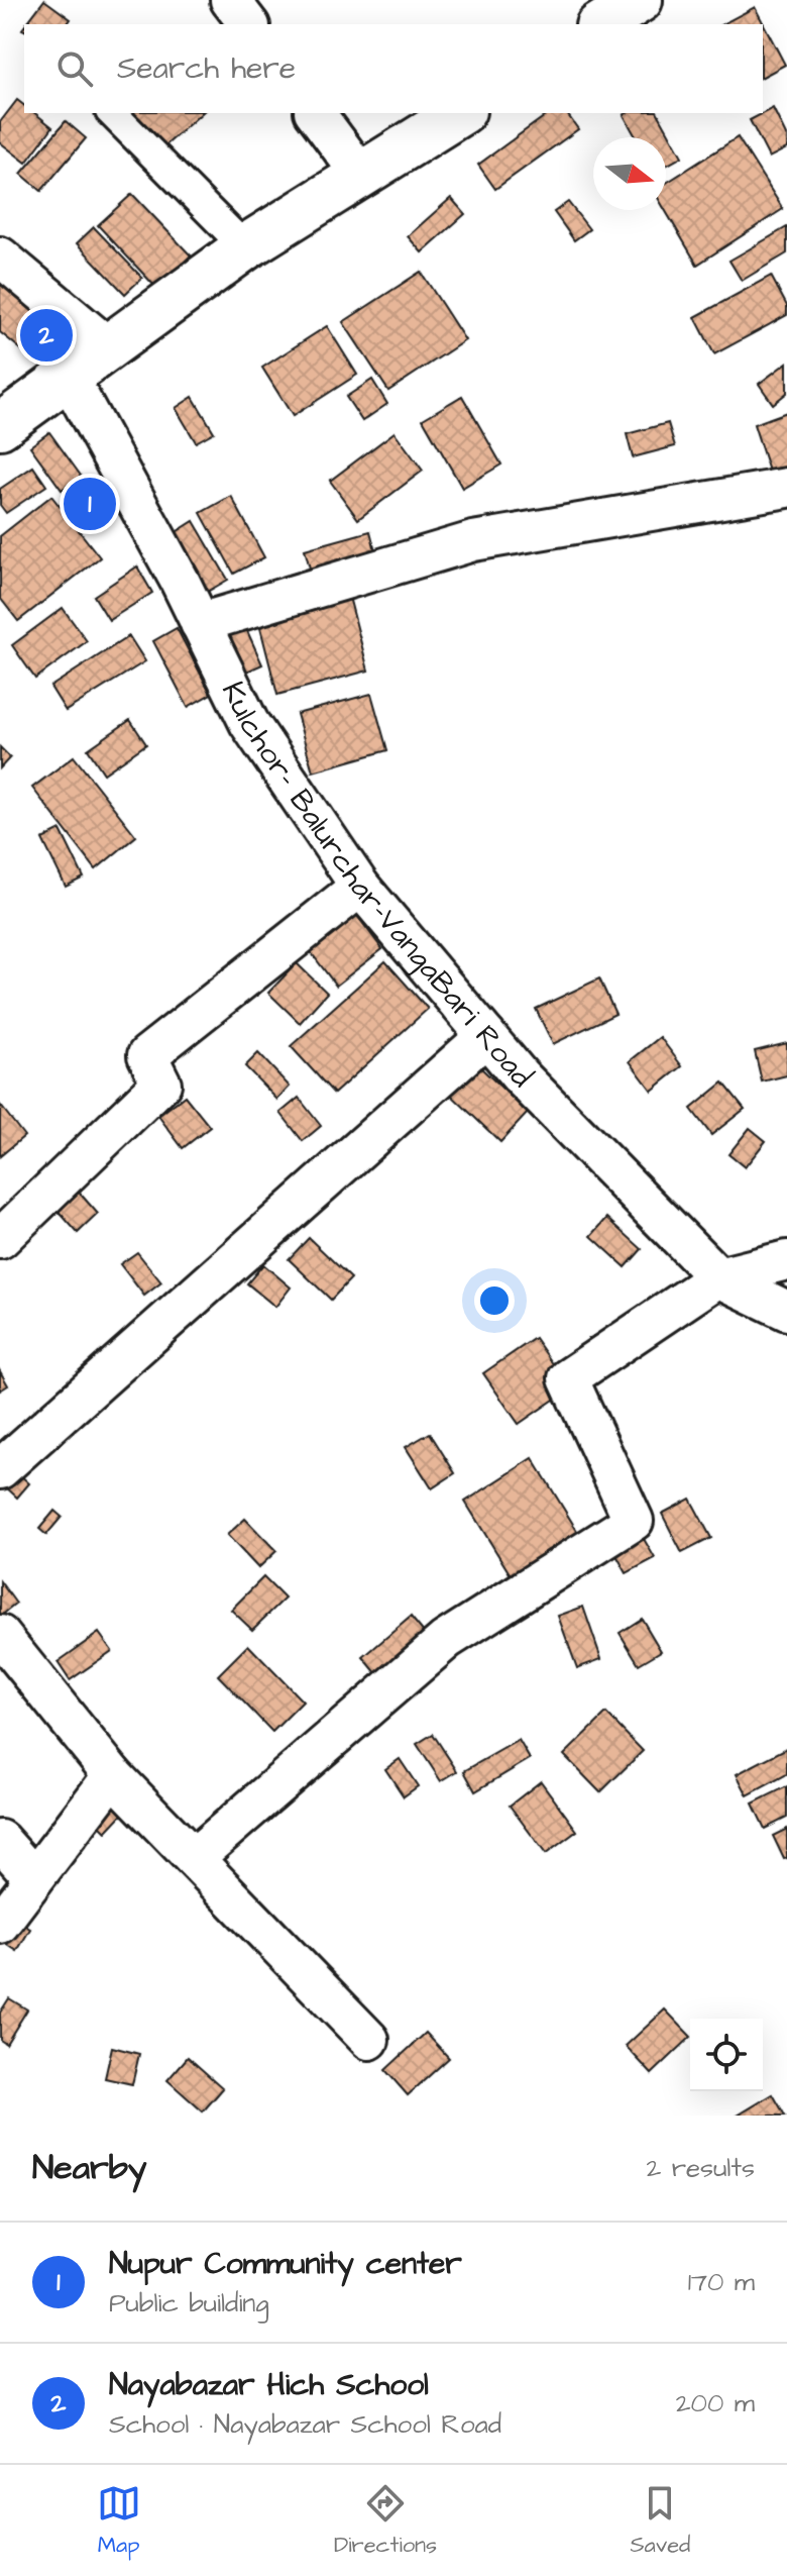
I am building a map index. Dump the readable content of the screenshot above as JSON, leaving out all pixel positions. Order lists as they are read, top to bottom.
{
  "streets": {
    "street": ["Kulchor- Balurchar-VangaBari Road"]
  },
  "north": "right",
  "page": {
    "search": "Search here",
    "pins": ["2", "1"],
    "heading": ["Nearby", "2 results"],
    "list": [
      {
        "mark": "1",
        "name": "Nupur Community center",
        "note": "Public building",
        "value": "170 m"
      },
      {
        "mark": "2",
        "name": "Nayabazar Hich School",
        "note": "School · Nayabazar School Road",
        "value": "200 m"
      }
    ],
    "nav": ["Map", "Directions", "Saved"]
  }
}
